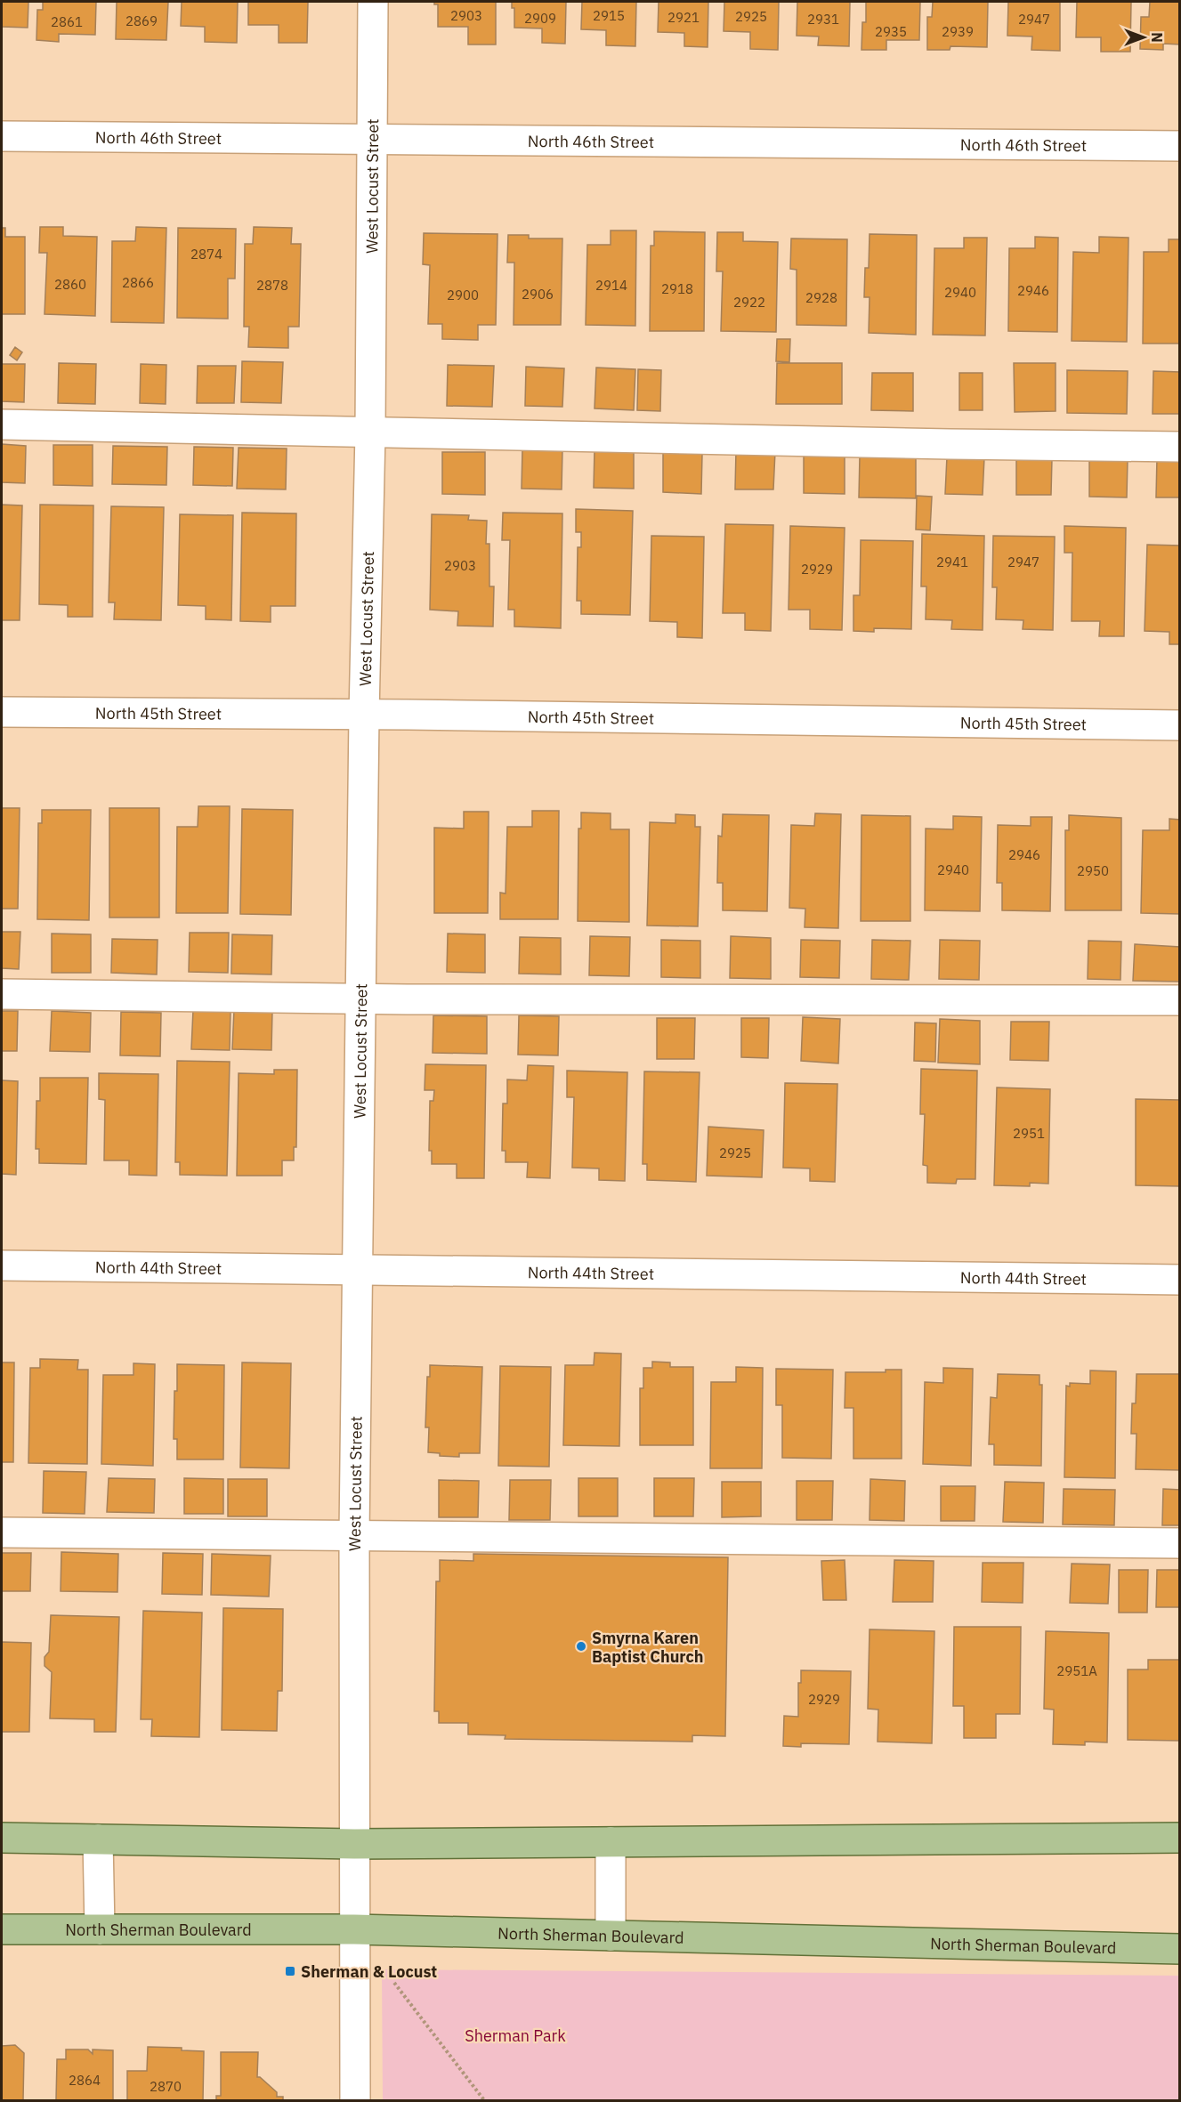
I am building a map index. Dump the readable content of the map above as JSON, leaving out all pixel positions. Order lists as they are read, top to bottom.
{
  "streets": {
    "main road": ["North Sherman Boulevard"],
    "street": [
      "North 46th Street",
      "West Locust Street",
      "North 45th Street",
      "North 44th Street"
    ]
  },
  "crossings": [
    ["North 46th Street", "West Locust Street"],
    ["West Locust Street", "North 45th Street"],
    ["West Locust Street", "North 44th Street"],
    ["West Locust Street", "North Sherman Boulevard"]
  ],
  "parks": ["Sherman Park"],
  "places": {
    "other": ["Smyrna Karen Baptist Church"],
    "transit": ["Sherman & Locust"]
  },
  "house_numbers": [
    "2903",
    "2915",
    "2925",
    "2921",
    "2909",
    "2931",
    "2947",
    "2869",
    "2861",
    "2935",
    "2939",
    "2874",
    "2866",
    "2860",
    "2878",
    "2914",
    "2918",
    "2946",
    "2940",
    "2906",
    "2900",
    "2928",
    "2922",
    "2941",
    "2947",
    "2903",
    "2929",
    "2946",
    "2940",
    "2950",
    "2951",
    "2925",
    "2951A",
    "2929",
    "2864",
    "2870"
  ],
  "north": "right"
}
